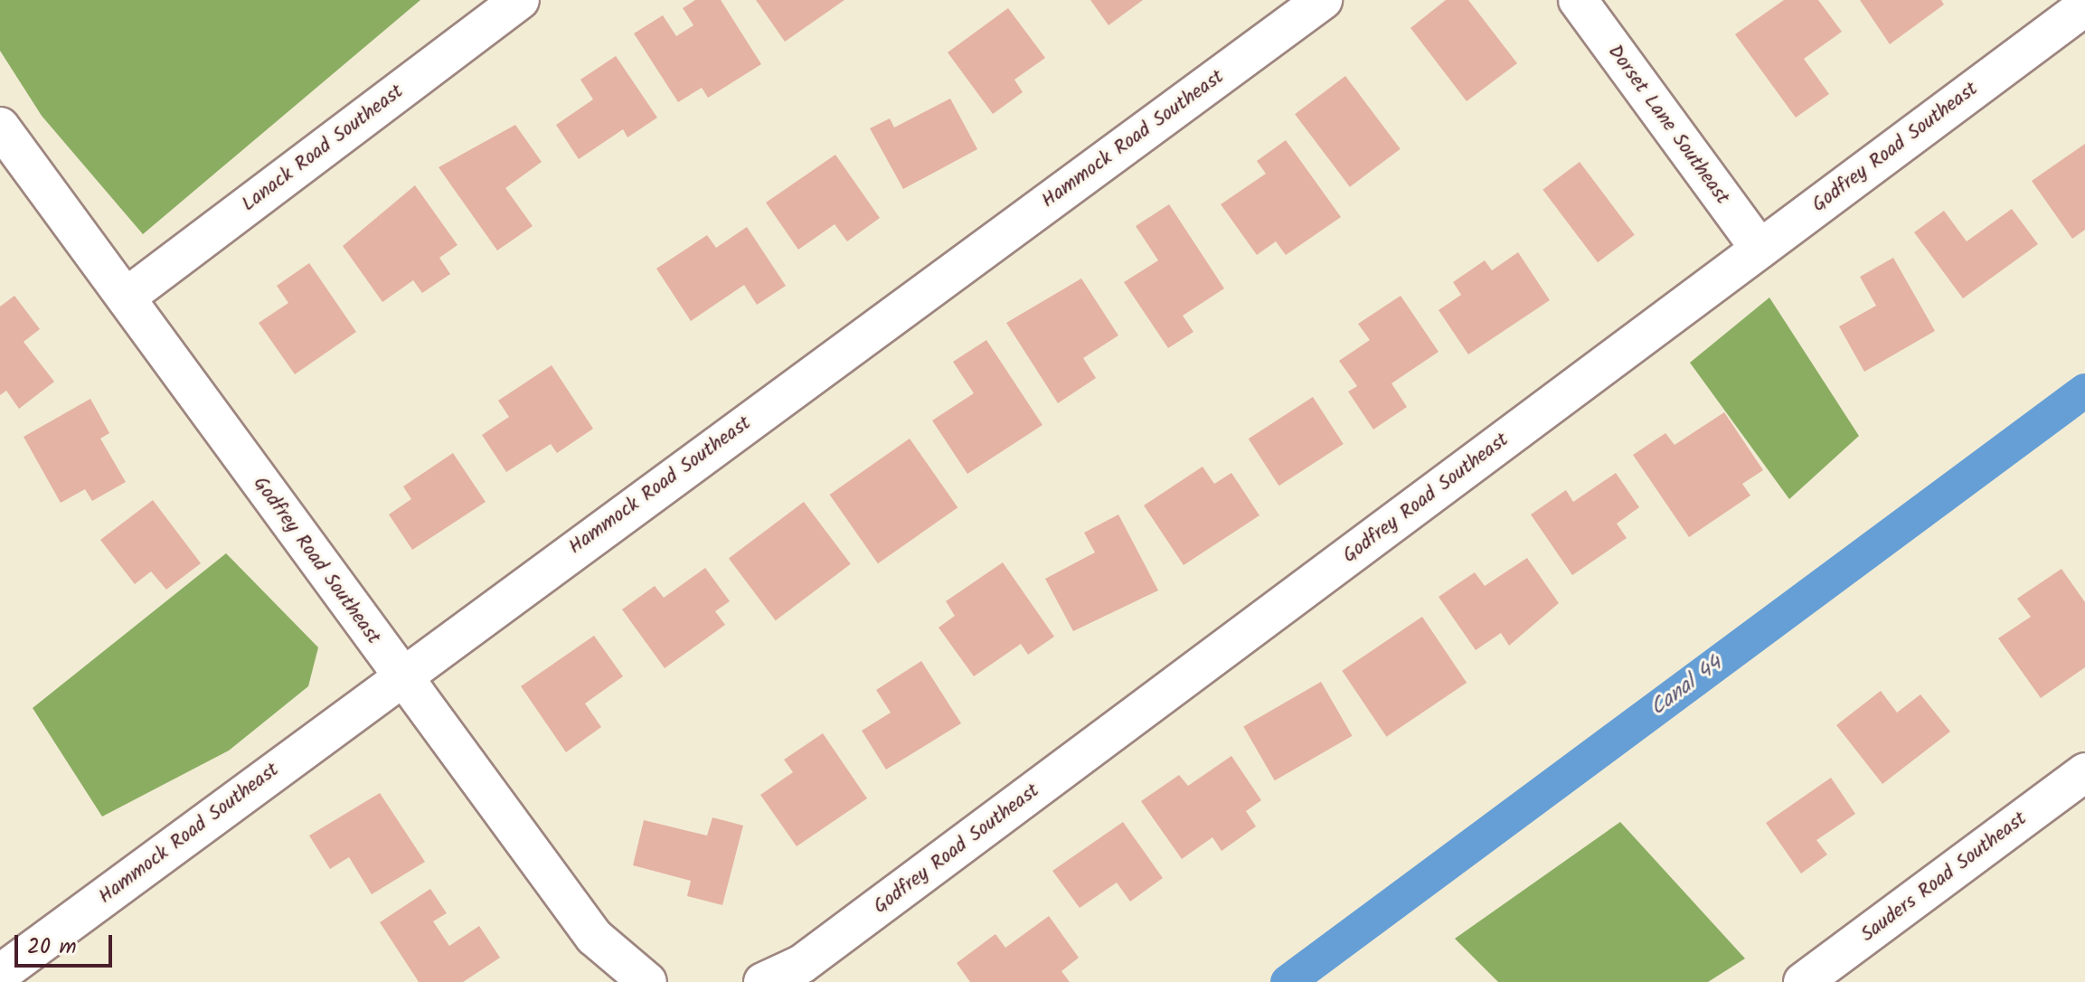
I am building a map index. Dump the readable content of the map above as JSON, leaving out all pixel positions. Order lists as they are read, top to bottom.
{
  "streets": {
    "street": [
      "Dorset Lane Southeast",
      "Hammock Road Southeast",
      "Godfrey Road Southeast",
      "Lanack Road Southeast",
      "Sauders Road Southeast"
    ]
  },
  "crossings": [
    ["Dorset Lane Southeast", "Godfrey Road Southeast"],
    ["Hammock Road Southeast", "Godfrey Road Southeast"],
    ["Godfrey Road Southeast", "Lanack Road Southeast"]
  ],
  "water": ["Canal 44"],
  "scale_bar": "20 m"
}
